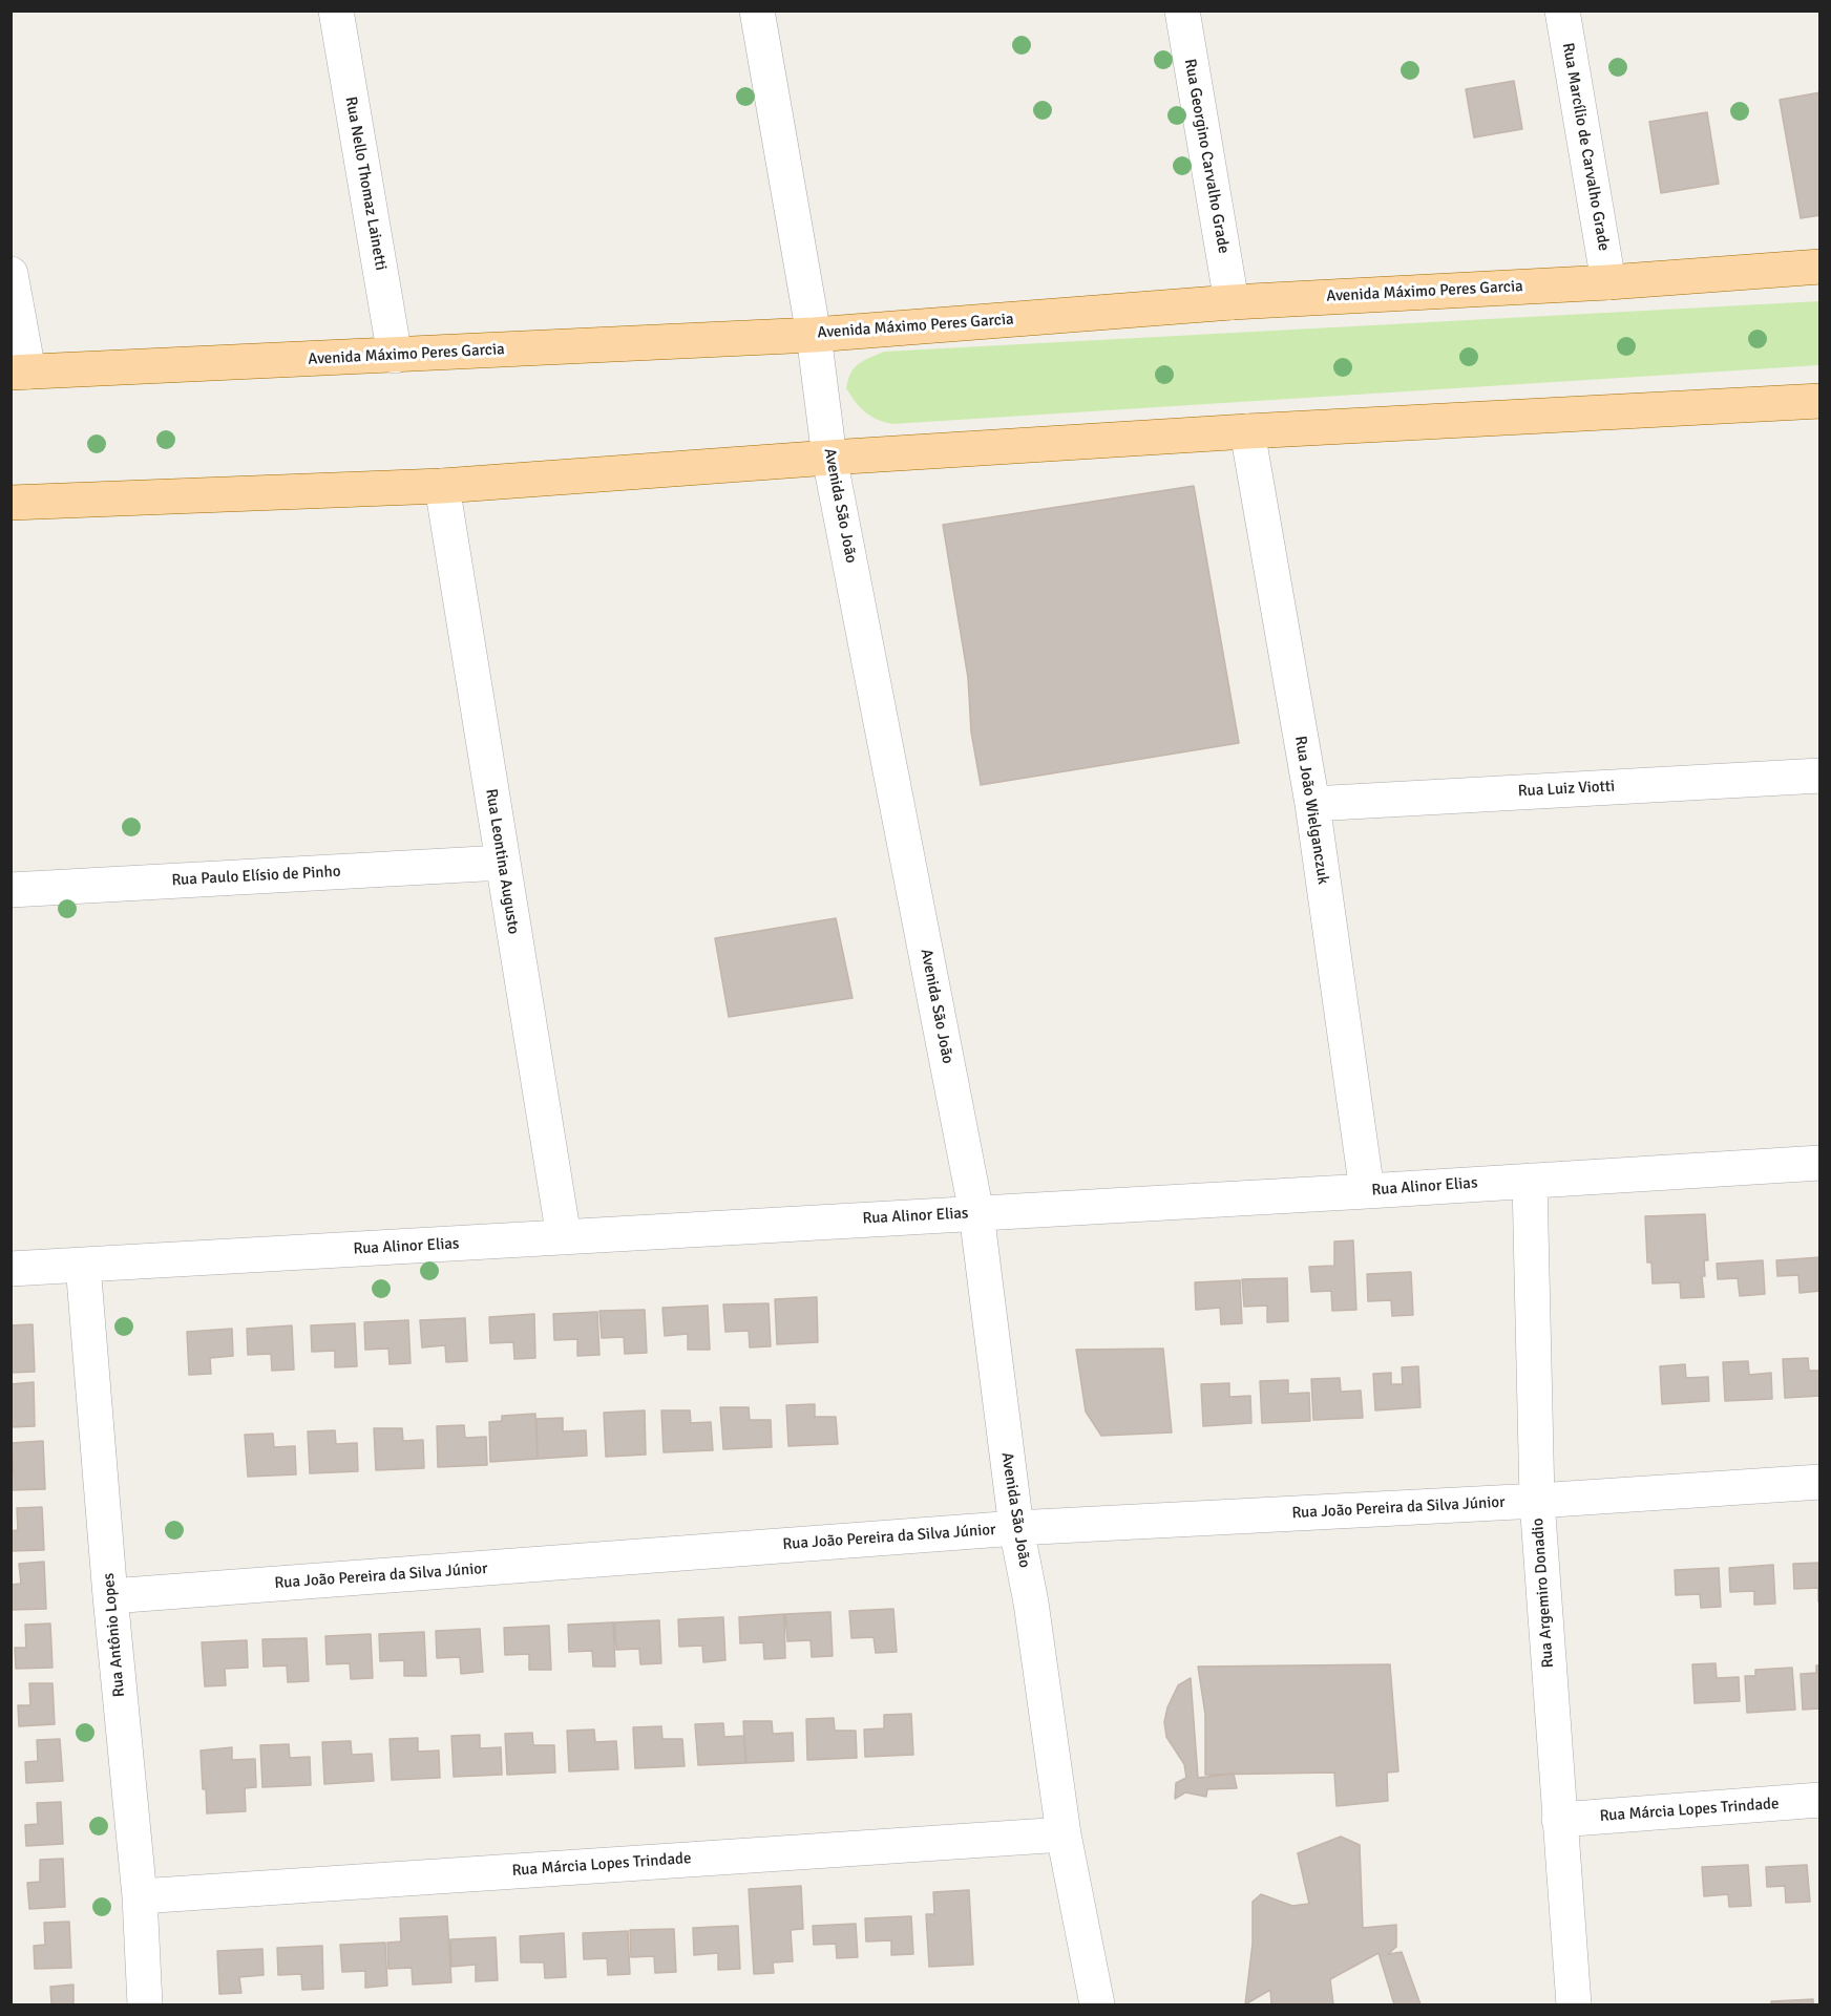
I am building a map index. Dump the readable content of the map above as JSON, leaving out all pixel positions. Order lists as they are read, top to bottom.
{
  "streets": {
    "main road": ["Avenida Máximo Peres Garcia"],
    "street": [
      "Rua Marcílio de Carvalho Grade",
      "Rua Georgino Carvalho Grade",
      "Rua Nello Thomaz Lainetti",
      "Avenida São João",
      "Rua Luiz Viotti",
      "Rua João Wielganczuk",
      "Rua Leontina Augusto",
      "Rua Paulo Elísio de Pinho",
      "Rua Alinor Elias",
      "Rua João Pereira da Silva Júnior",
      "Rua Argemiro Donadio",
      "Rua Antônio Lopes",
      "Rua Márcia Lopes Trindade"
    ]
  },
  "crossings": [
    ["Rua Marcílio de Carvalho Grade", "Avenida Máximo Peres Garcia"],
    ["Rua Georgino Carvalho Grade", "Avenida Máximo Peres Garcia"],
    ["Rua Nello Thomaz Lainetti", "Avenida Máximo Peres Garcia"],
    ["Avenida Máximo Peres Garcia", "Avenida São João"],
    ["Avenida São João", "Rua Alinor Elias"],
    ["Avenida São João", "Rua João Pereira da Silva Júnior"],
    ["Avenida São João", "Rua Márcia Lopes Trindade"],
    ["Rua Luiz Viotti", "Rua João Wielganczuk"],
    ["Rua João Wielganczuk", "Rua Alinor Elias"],
    ["Rua Leontina Augusto", "Rua Paulo Elísio de Pinho"],
    ["Rua Leontina Augusto", "Rua Alinor Elias"],
    ["Rua Alinor Elias", "Rua Argemiro Donadio"],
    ["Rua Alinor Elias", "Rua Antônio Lopes"],
    ["Rua João Pereira da Silva Júnior", "Rua Argemiro Donadio"],
    ["Rua João Pereira da Silva Júnior", "Rua Antônio Lopes"],
    ["Rua Argemiro Donadio", "Rua Márcia Lopes Trindade"],
    ["Rua Antônio Lopes", "Rua Márcia Lopes Trindade"]
  ]
}
